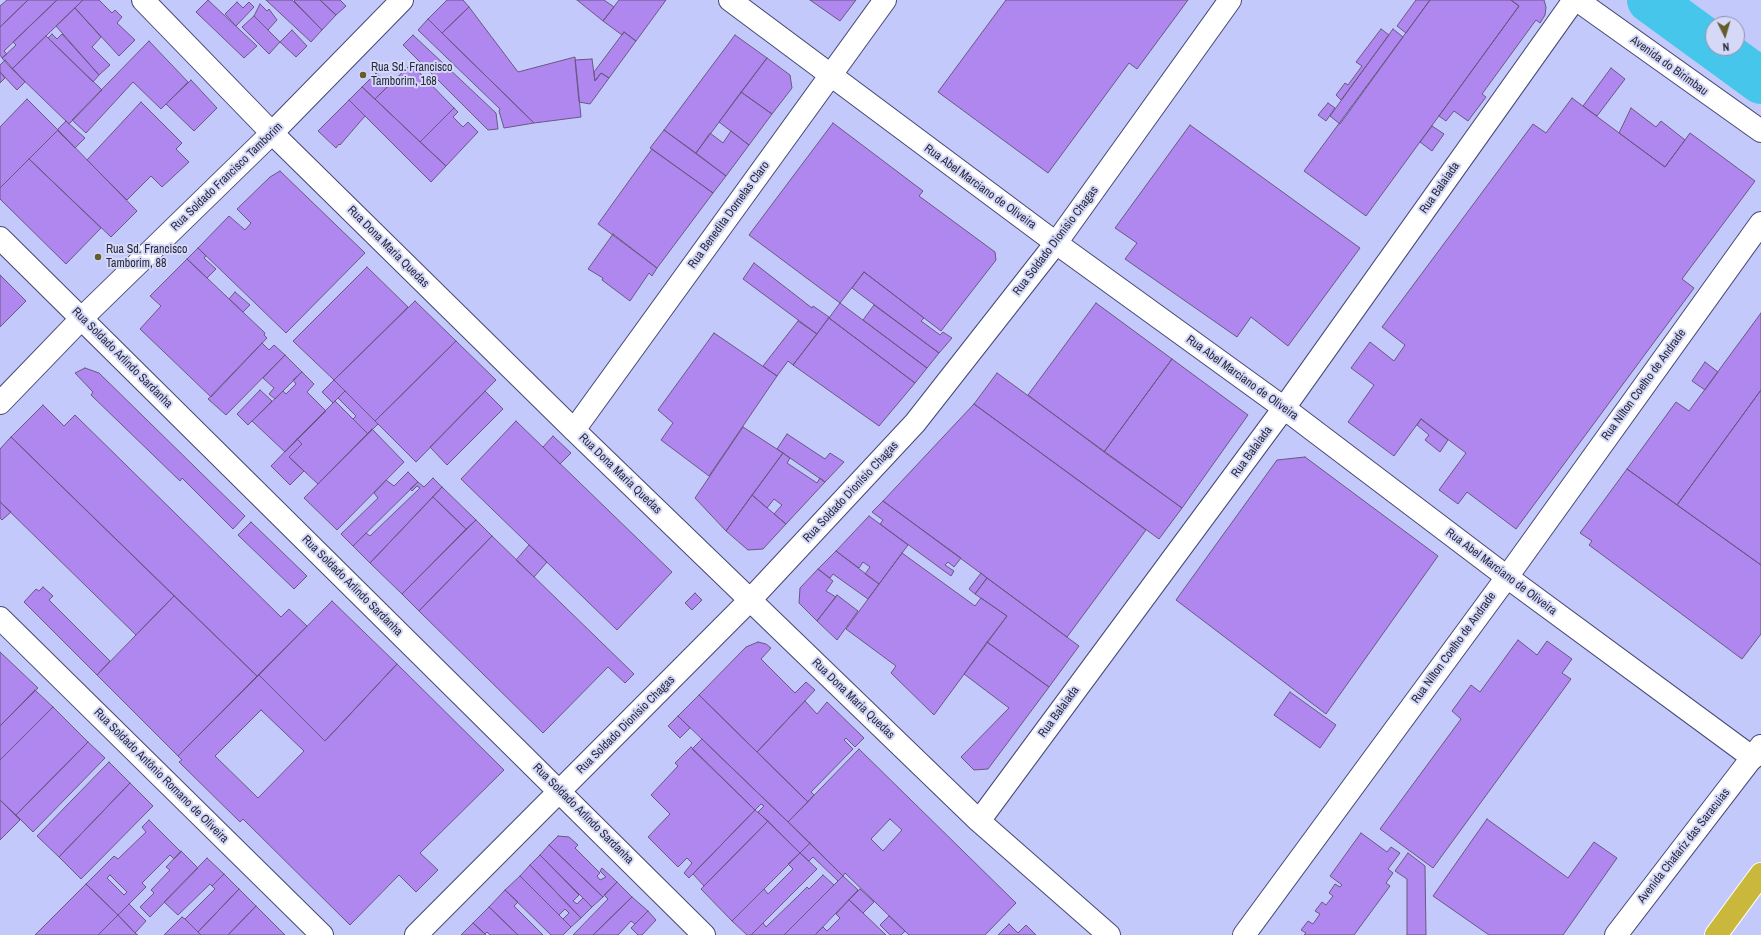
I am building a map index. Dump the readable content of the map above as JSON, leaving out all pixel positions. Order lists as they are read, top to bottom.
{
  "streets": {
    "street": [
      "Avenida do Birimbau",
      "Rua Soldado Francisco Tamborim",
      "Rua Abel Marciano de Oliveira",
      "Rua Balaiada",
      "Rua Benedita Dornelas Claro",
      "Rua Soldado Dionísio Chagas",
      "Rua Dona Maria Quedas",
      "Rua Soldado Arlindo Sardanha",
      "Rua Nílton Coelho de Andrade",
      "Rua Soldado Antônio Romano de Oliveira",
      "Avenida Chafariz das Saracuias"
    ]
  },
  "crossings": [
    ["Avenida do Birimbau", "Rua Balaiada"],
    ["Rua Soldado Francisco Tamborim", "Rua Dona Maria Quedas"],
    ["Rua Soldado Francisco Tamborim", "Rua Soldado Arlindo Sardanha"],
    ["Rua Abel Marciano de Oliveira", "Rua Balaiada"],
    ["Rua Abel Marciano de Oliveira", "Rua Benedita Dornelas Claro"],
    ["Rua Abel Marciano de Oliveira", "Rua Soldado Dionísio Chagas"],
    ["Rua Abel Marciano de Oliveira", "Rua Nílton Coelho de Andrade"],
    ["Rua Abel Marciano de Oliveira", "Avenida Chafariz das Saracuias"],
    ["Rua Balaiada", "Rua Dona Maria Quedas"],
    ["Rua Benedita Dornelas Claro", "Rua Dona Maria Quedas"],
    ["Rua Soldado Dionísio Chagas", "Rua Dona Maria Quedas"],
    ["Rua Soldado Dionísio Chagas", "Rua Soldado Arlindo Sardanha"]
  ],
  "places": ["Rua Sd. Francisco Tamborim, 168", "Rua Sd. Francisco Tamborim, 88"],
  "north": "bottom"
}
